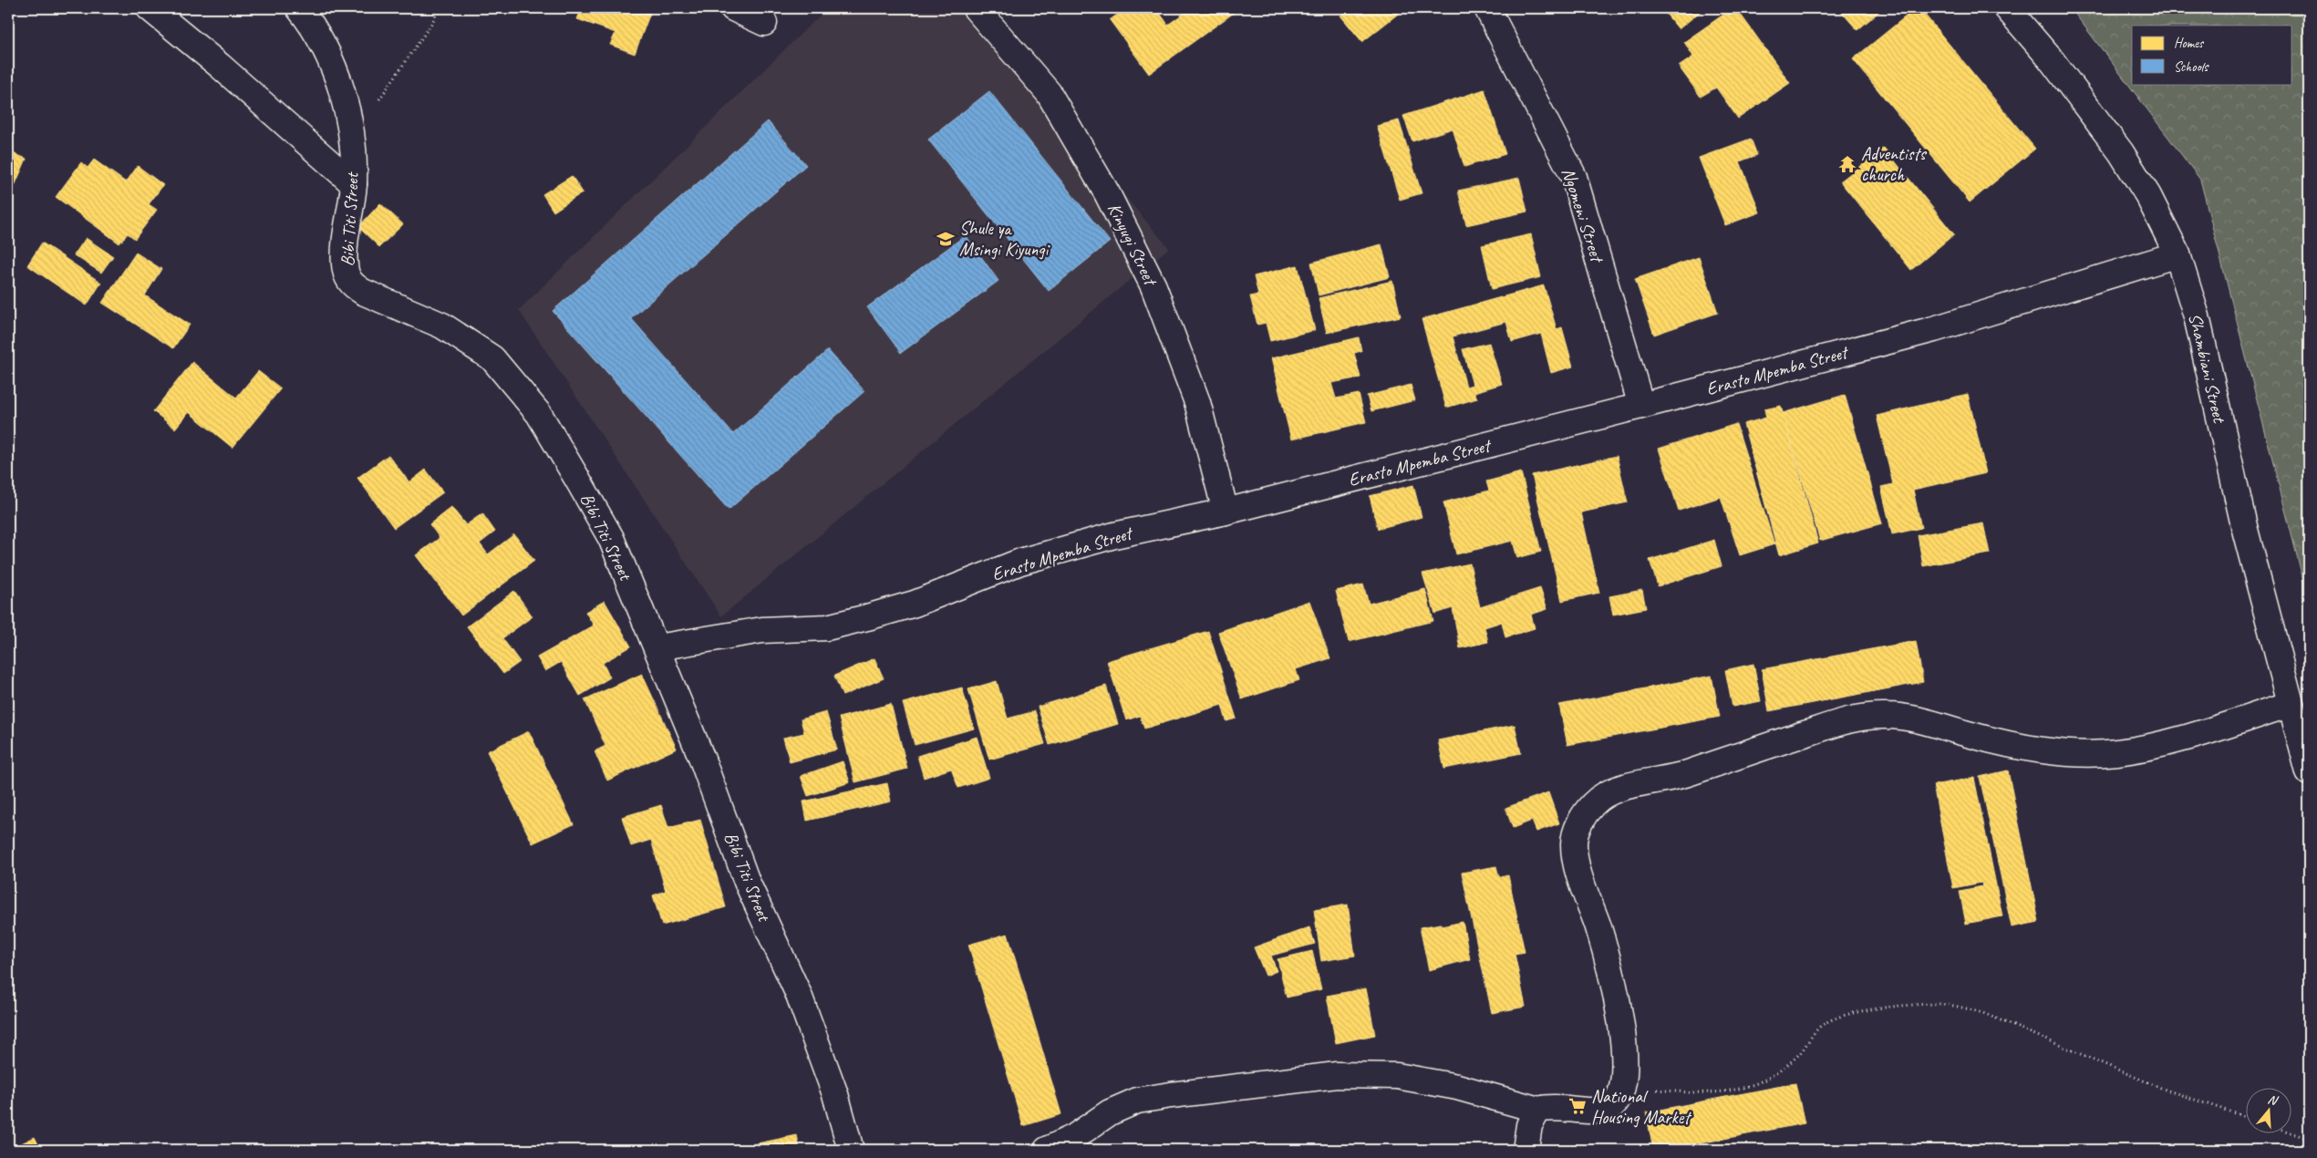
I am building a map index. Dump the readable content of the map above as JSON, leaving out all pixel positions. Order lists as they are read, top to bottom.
{
  "streets": {
    "street": [
      "Ngomeni Street",
      "Bibi Titi Street",
      "Kinyugi Street",
      "Shambiani Street",
      "Erasto Mpemba Street"
    ]
  },
  "crossings": [
    ["Ngomeni Street", "Erasto Mpemba Street"],
    ["Bibi Titi Street", "Erasto Mpemba Street"],
    ["Kinyugi Street", "Erasto Mpemba Street"],
    ["Shambiani Street", "Erasto Mpemba Street"]
  ],
  "places": {
    "temple": ["Adventists church"],
    "school or university": ["Shule ya Msingi Kiyungi"],
    "supermarket": ["National Housing Market"]
  },
  "legend": ["Homes", "Schools"],
  "north": "top"
}
